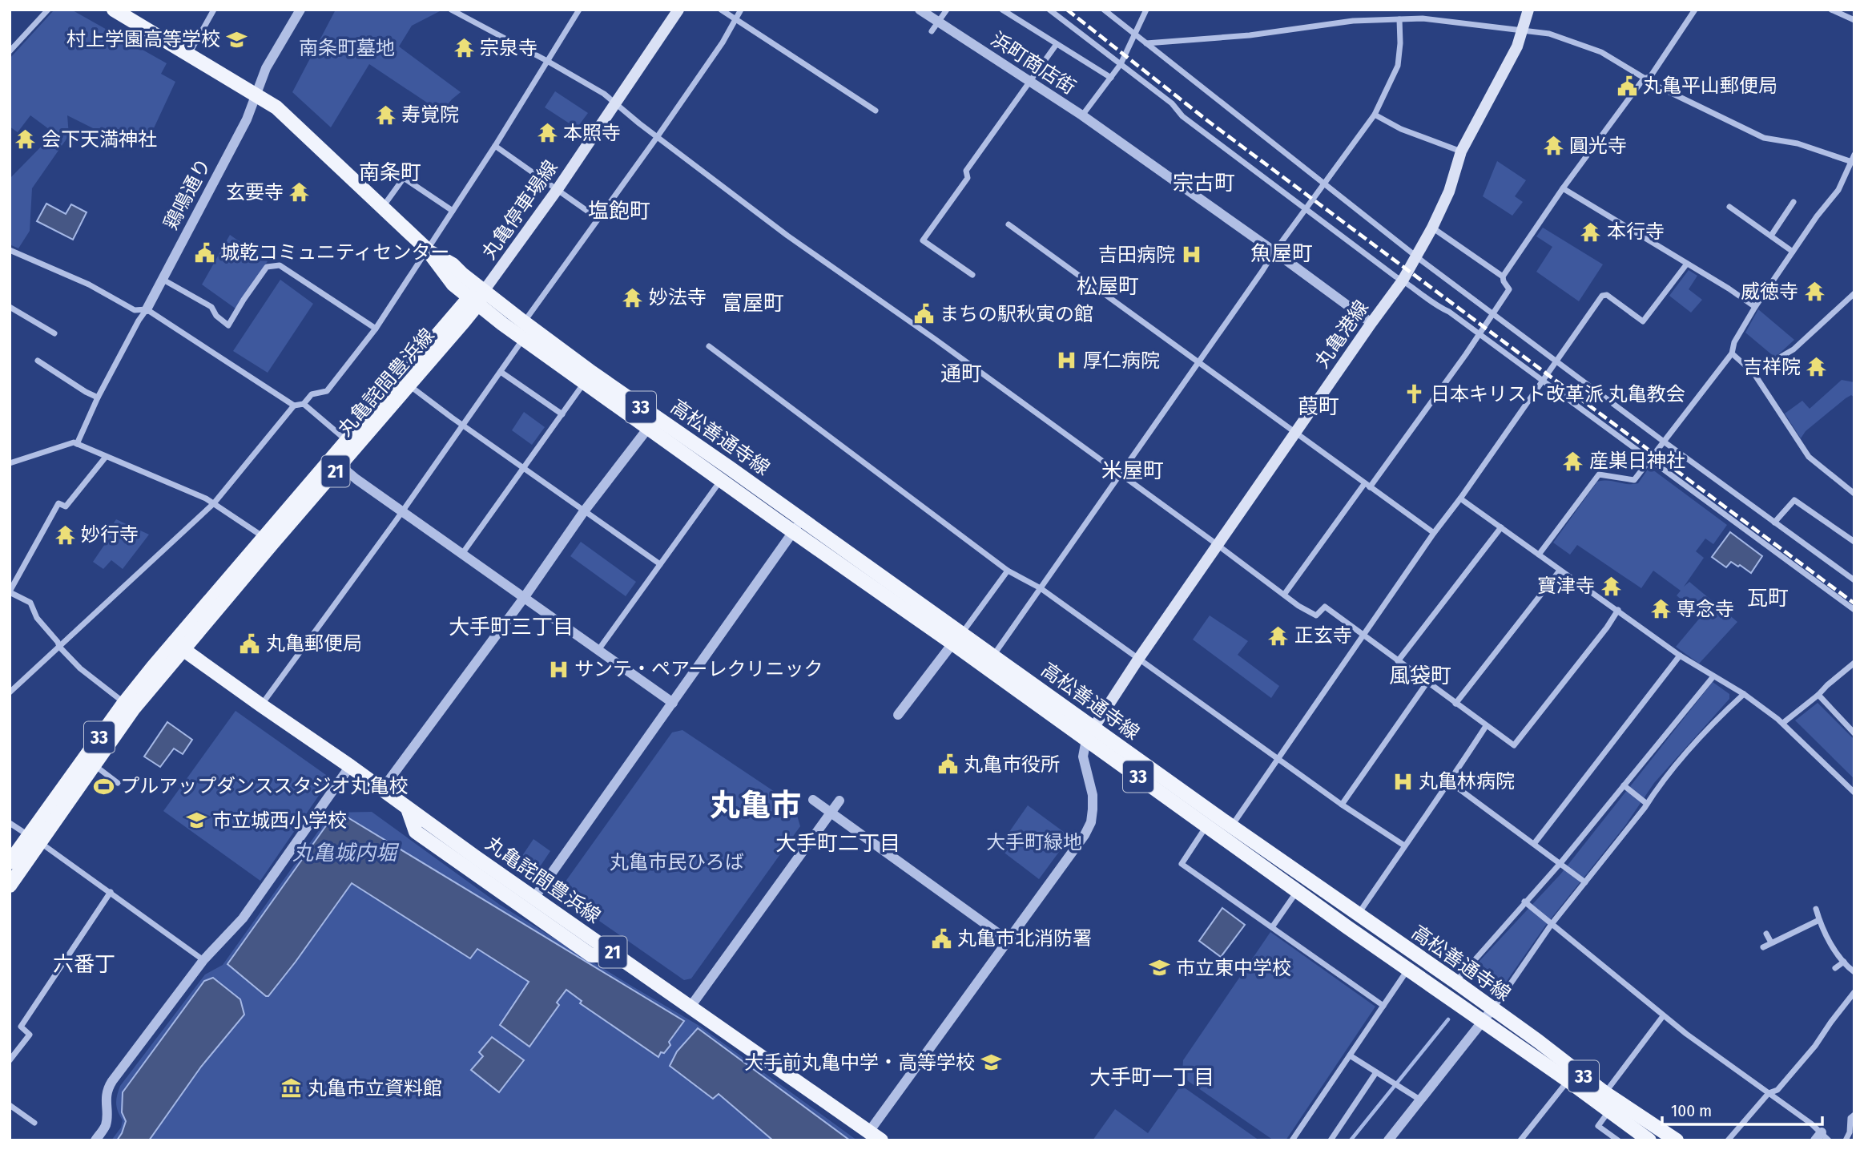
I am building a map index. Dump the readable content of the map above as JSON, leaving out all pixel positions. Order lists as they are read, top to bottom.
{
  "streets": {
    "main road": [
      "丸亀停車場線",
      "丸亀港線",
      "丸亀詫間豊浜線",
      "33",
      "高松善通寺線",
      "21"
    ],
    "street": ["浜町商店街", "鶏鳴通り"]
  },
  "crossings": [
    ["浜町商店街", "丸亀港線"],
    ["丸亀停車場線", "丸亀詫間豊浜線"],
    ["丸亀停車場線", "高松善通寺線"],
    ["丸亀港線", "高松善通寺線"],
    ["丸亀詫間豊浜線", "33"],
    ["丸亀詫間豊浜線", "高松善通寺線"]
  ],
  "districts": [
    "南条町",
    "宗古町",
    "塩飽町",
    "魚屋町",
    "松屋町",
    "富屋町",
    "通町",
    "葭町",
    "米屋町",
    "瓦町",
    "大手町三丁目",
    "風袋町",
    "丸亀市",
    "大手町二丁目",
    "六番丁",
    "大手町一丁目"
  ],
  "water": ["丸亀城内堀"],
  "parks": ["南条町墓地", "大手町緑地", "丸亀市民ひろば"],
  "places": {
    "school or university": [
      "村上学園高等学校",
      "市立城西小学校",
      "市立東中学校",
      "大手前丸亀中学・高等学校"
    ],
    "temple": [
      "宗泉寺",
      "寿覚院",
      "本照寺",
      "会下天満神社",
      "圓光寺",
      "玄要寺",
      "本行寺",
      "威徳寺",
      "妙法寺",
      "吉祥院",
      "産巣日神社",
      "妙行寺",
      "寶津寺",
      "専念寺",
      "正玄寺"
    ],
    "public building": [
      "丸亀平山郵便局",
      "城乾コミュニティセンター",
      "まちの駅秋寅の館",
      "丸亀郵便局",
      "丸亀市役所",
      "丸亀市北消防署"
    ],
    "hospital": [
      "吉田病院",
      "厚仁病院",
      "サンテ・ペアーレクリニック",
      "丸亀林病院"
    ],
    "church": ["日本キリスト改革派 丸亀教会"],
    "sports": ["プルアップダンススタジオ丸亀校"],
    "museum": ["丸亀市立資料館"]
  },
  "scale_bar": "100 m"
}
